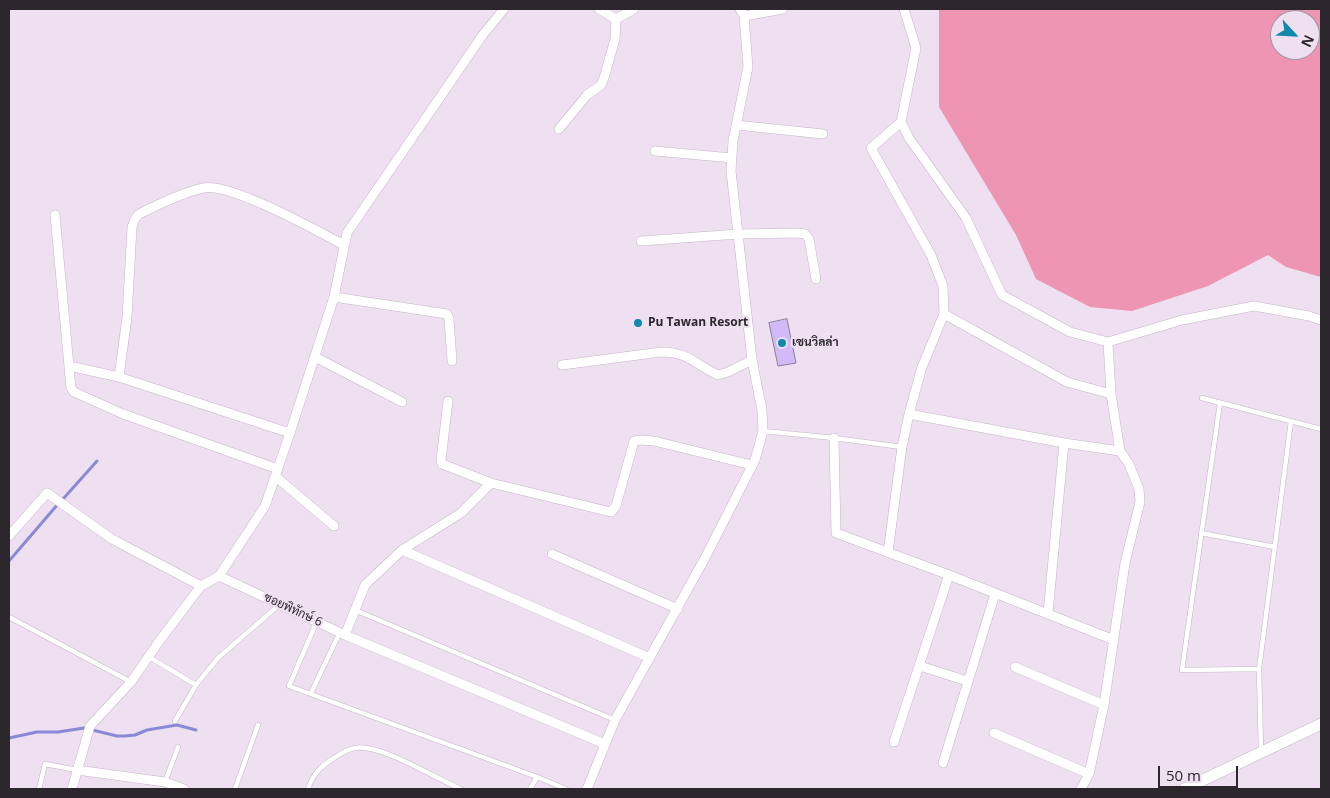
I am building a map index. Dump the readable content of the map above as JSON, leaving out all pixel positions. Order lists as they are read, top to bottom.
{
  "streets": {
    "street": ["ซอยพิทักษ์ 6"]
  },
  "places": ["Pu Tawan Resort", "เซนวิลล่า"],
  "scale_bar": "50 m",
  "north": "bottom right"
}
